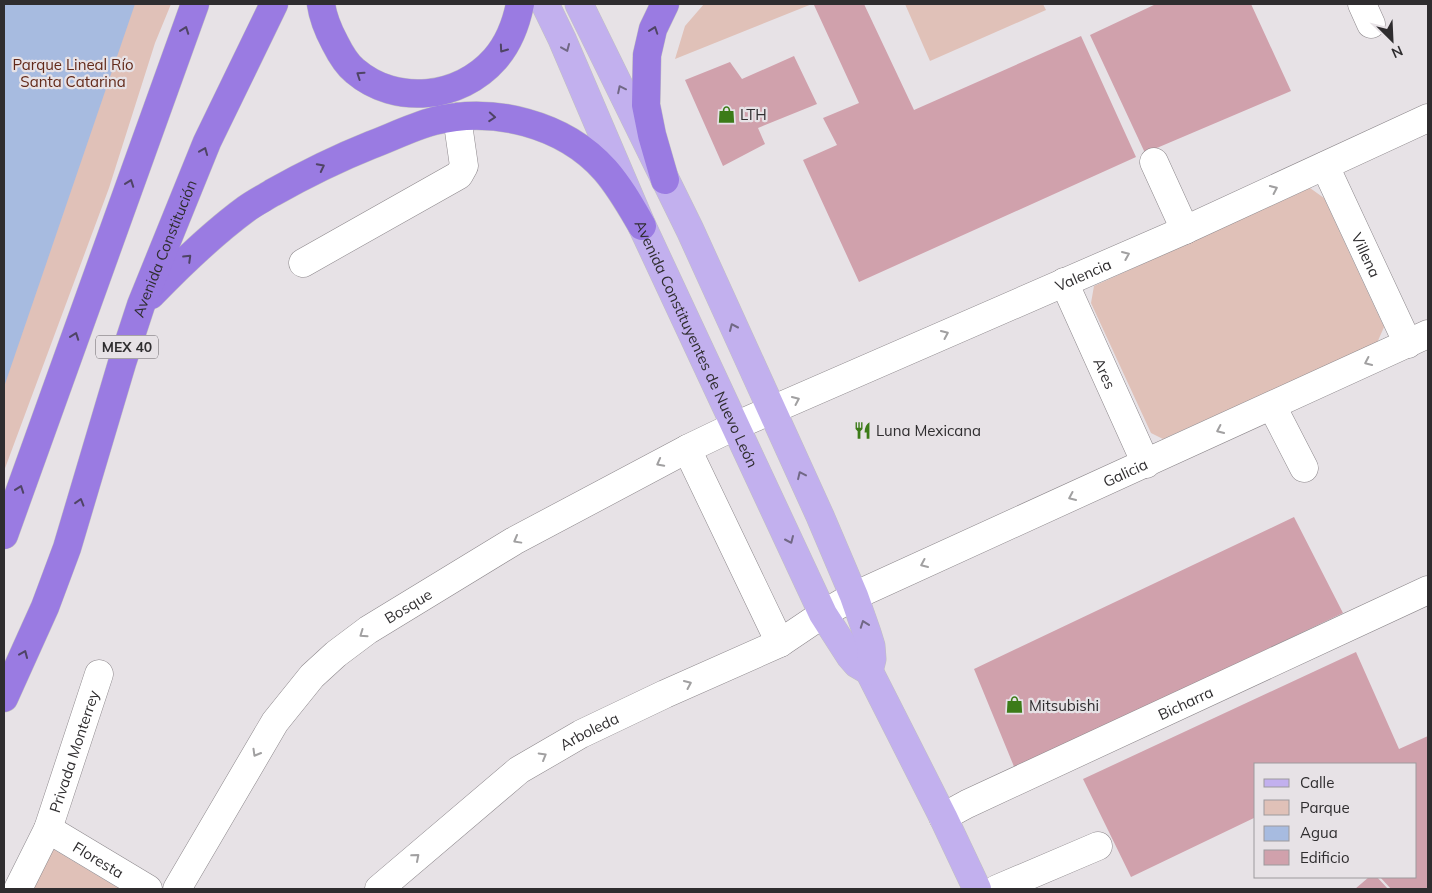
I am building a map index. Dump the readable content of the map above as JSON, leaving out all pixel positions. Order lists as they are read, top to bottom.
{
  "streets": {
    "highway": ["Avenida Constitución", "MEX 40"],
    "main road": ["Avenida Constituyentes de Nuevo León"],
    "street": [
      "Villena",
      "Valencia",
      "Ares",
      "Galicia",
      "Bosque",
      "Bicharra",
      "Arboleda",
      "Privada Monterrey",
      "Floresta"
    ]
  },
  "crossings": [
    ["Villena", "Valencia"],
    ["Villena", "Galicia"],
    ["Valencia", "Avenida Constituyentes de Nuevo León"],
    ["Valencia", "Ares"],
    ["Valencia", "Bosque"],
    ["Avenida Constituyentes de Nuevo León", "Galicia"],
    ["Avenida Constituyentes de Nuevo León", "Bosque"],
    ["Avenida Constituyentes de Nuevo León", "Bicharra"],
    ["Avenida Constituyentes de Nuevo León", "Arboleda"],
    ["Ares", "Galicia"],
    ["Galicia", "Arboleda"],
    ["Privada Monterrey", "Floresta"]
  ],
  "one_way": [
    "Valencia",
    "Galicia",
    "Bosque",
    "Arboleda"
  ],
  "parks": ["Parque Lineal Río Santa Catarina"],
  "places": {
    "shop": ["LTH", "Mitsubishi"],
    "restaurant": ["Luna Mexicana"]
  },
  "legend": [
    "Calle",
    "Parque",
    "Agua",
    "Edificio"
  ],
  "north": "bottom right"
}
